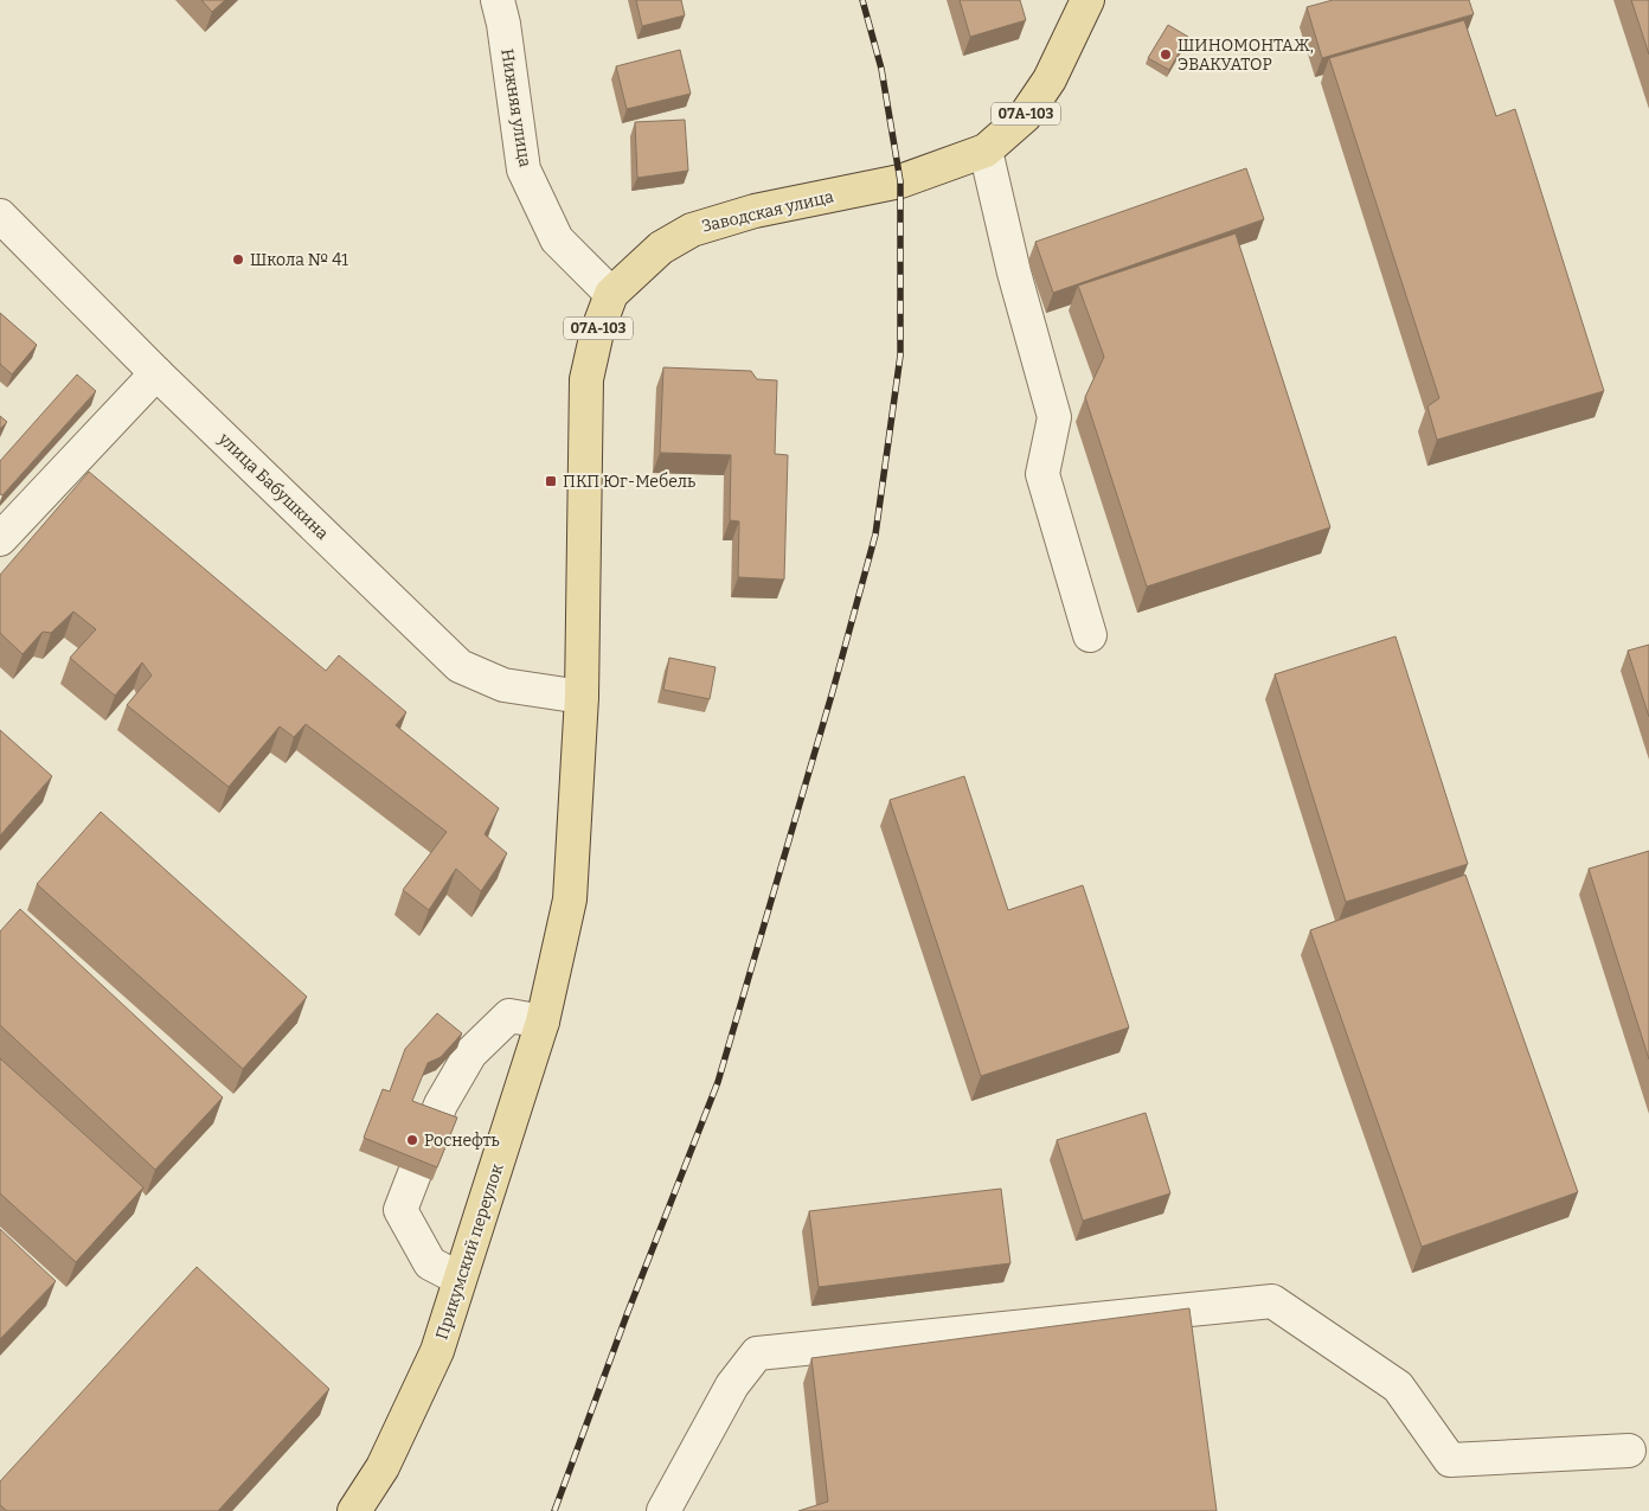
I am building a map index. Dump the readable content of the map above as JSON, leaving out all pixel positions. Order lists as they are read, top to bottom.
{
  "streets": {
    "main road": ["07А-103", "Заводская улица", "Прикумский переулок"],
    "street": ["Нижняя улица", "улица Бабушкина"]
  },
  "crossings": [
    ["Нижняя улица", "Заводская улица"],
    ["Заводская улица", "улица Бабушкина"],
    ["Заводская улица", "Прикумский переулок"],
    ["улица Бабушкина", "Прикумский переулок"]
  ],
  "places": {
    "other": ["ШИНОМОНТАЖ, ЭВАКУАТОР", "Школа № 41", "Роснефть"],
    "transit": ["ПКП Юг-Мебель"]
  }
}
